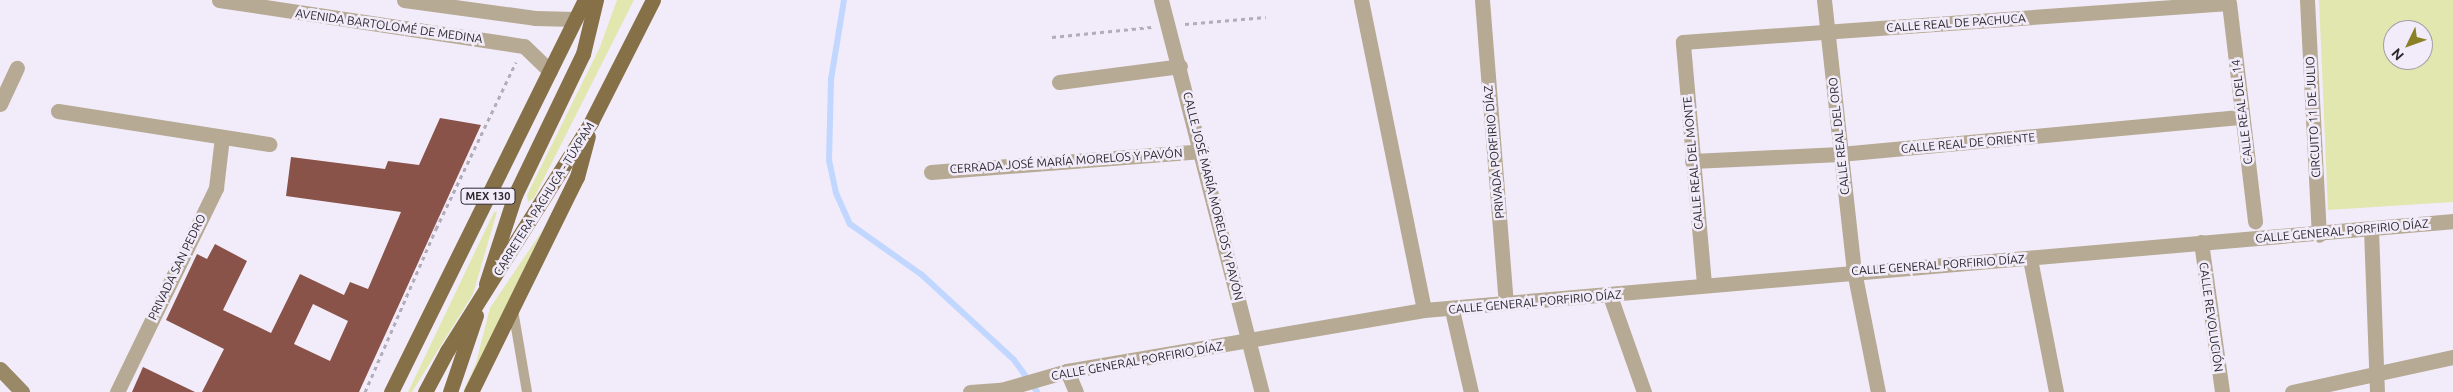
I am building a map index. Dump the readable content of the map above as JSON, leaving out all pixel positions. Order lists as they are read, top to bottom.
{
  "streets": {
    "main road": ["MEX 130", "CARRETERA PACHUCA - TÚXPAM"],
    "street": [
      "CALLE REAL DE PACHUCA",
      "AVENIDA BARTOLOMÉ DE MEDINA",
      "CALLE REAL DEL 14",
      "CIRCUITO 11 DE JULIO",
      "CALLE REAL DEL ORO",
      "CALLE REAL DE ORIENTE",
      "PRIVADA PORFIRIO DÍAZ",
      "CERRADA JOSÉ MARÍA MORELOS Y PAVÓN",
      "CALLE REAL DEL MONTE",
      "CALLE JOSÉ MARÍA MORELOS Y PAVÓN",
      "CALLE GENERAL PORFIRIO DÍAZ",
      "PRIVADA SAN PEDRO",
      "CALLE REVOLUCIÓN"
    ]
  },
  "crossings": [
    ["CALLE REAL DE PACHUCA", "CALLE REAL DEL 14"],
    ["CALLE REAL DE PACHUCA", "CALLE REAL DEL ORO"],
    ["CALLE REAL DE PACHUCA", "CALLE REAL DEL MONTE"],
    ["CALLE REAL DEL 14", "CALLE REAL DE ORIENTE"],
    ["CIRCUITO 11 DE JULIO", "CALLE GENERAL PORFIRIO DÍAZ"],
    ["CALLE REAL DEL ORO", "CALLE REAL DE ORIENTE"],
    ["CALLE REAL DEL ORO", "CALLE GENERAL PORFIRIO DÍAZ"],
    ["CALLE REAL DE ORIENTE", "CALLE REAL DEL MONTE"],
    ["PRIVADA PORFIRIO DÍAZ", "CALLE GENERAL PORFIRIO DÍAZ"],
    ["CERRADA JOSÉ MARÍA MORELOS Y PAVÓN", "CALLE JOSÉ MARÍA MORELOS Y PAVÓN"],
    ["CALLE REAL DEL MONTE", "CALLE GENERAL PORFIRIO DÍAZ"],
    ["CALLE JOSÉ MARÍA MORELOS Y PAVÓN", "CALLE GENERAL PORFIRIO DÍAZ"],
    ["CALLE GENERAL PORFIRIO DÍAZ", "CALLE REVOLUCIÓN"]
  ],
  "north": "bottom left"
}
